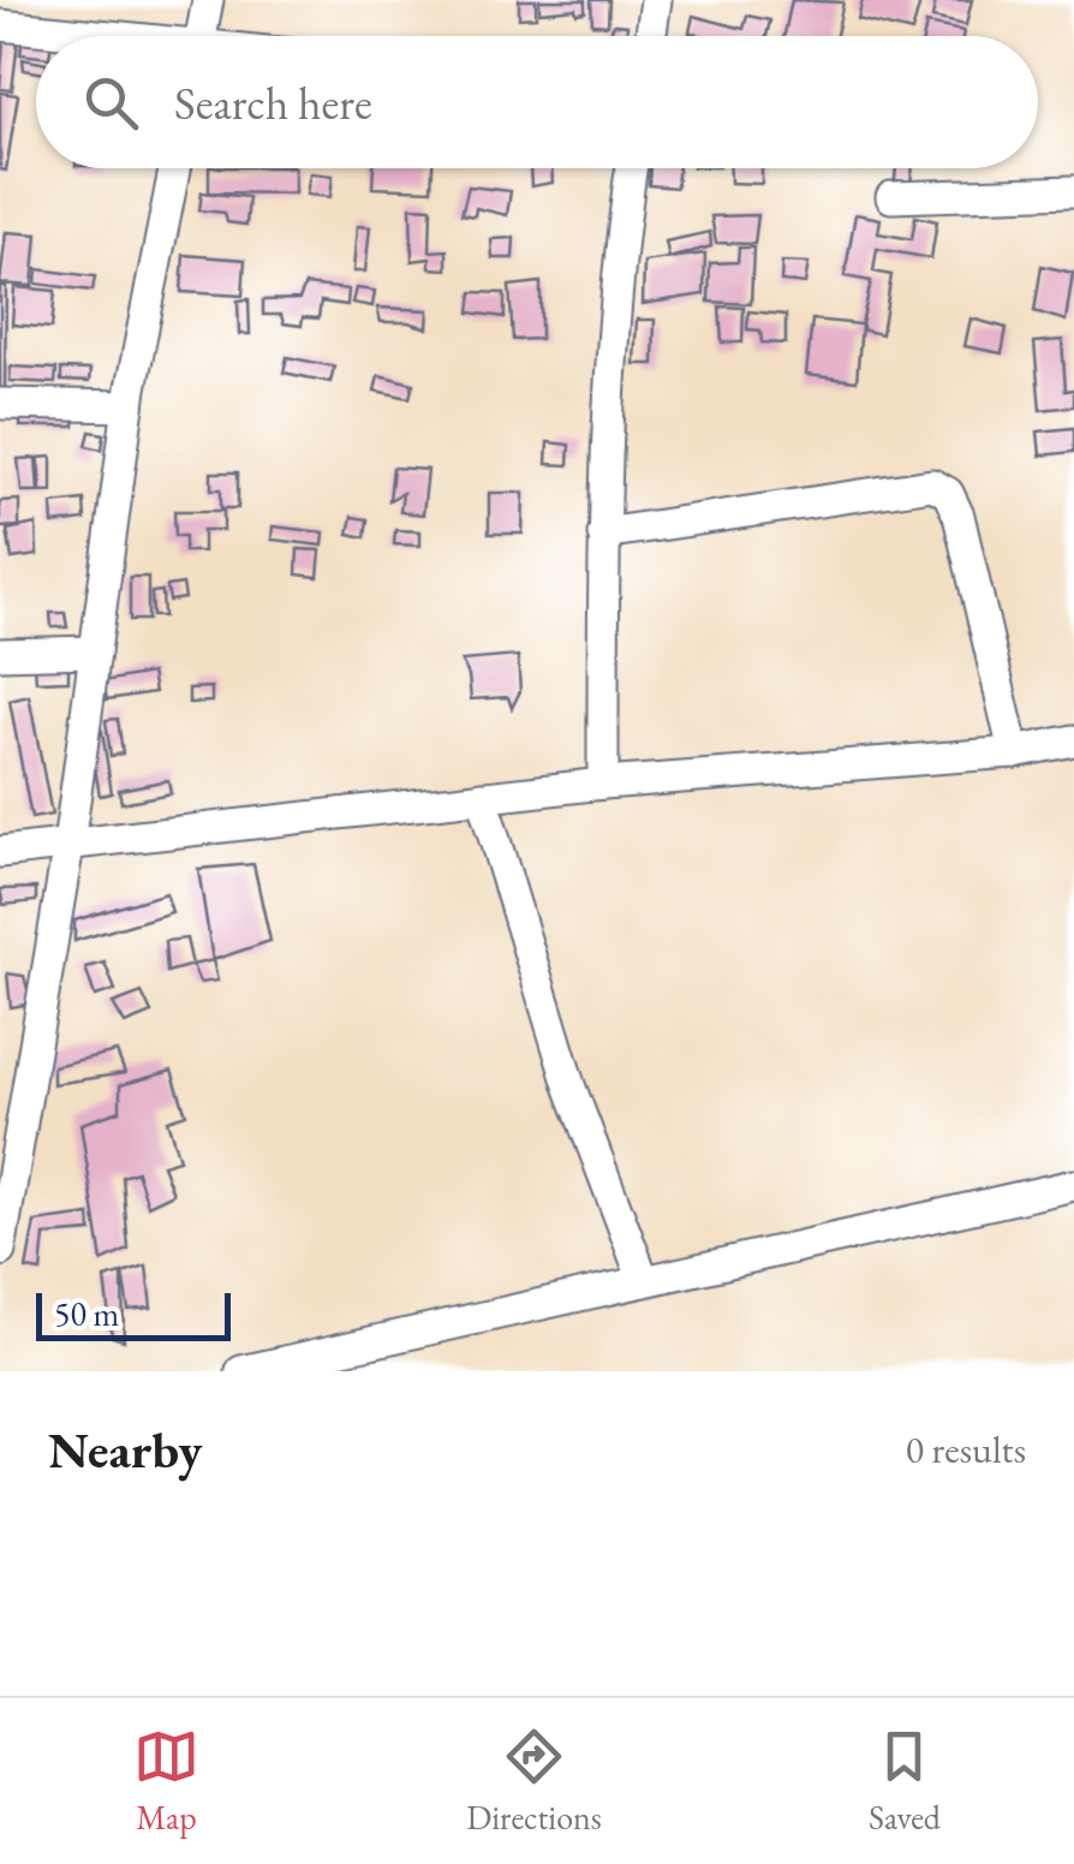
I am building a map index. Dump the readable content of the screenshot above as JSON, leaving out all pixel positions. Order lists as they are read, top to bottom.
{
  "scale_bar": "50 m",
  "page": {
    "search": "Search here",
    "scale": "50 m",
    "heading": ["Nearby", "0 results"],
    "nav": ["Map", "Directions", "Saved"]
  }
}
